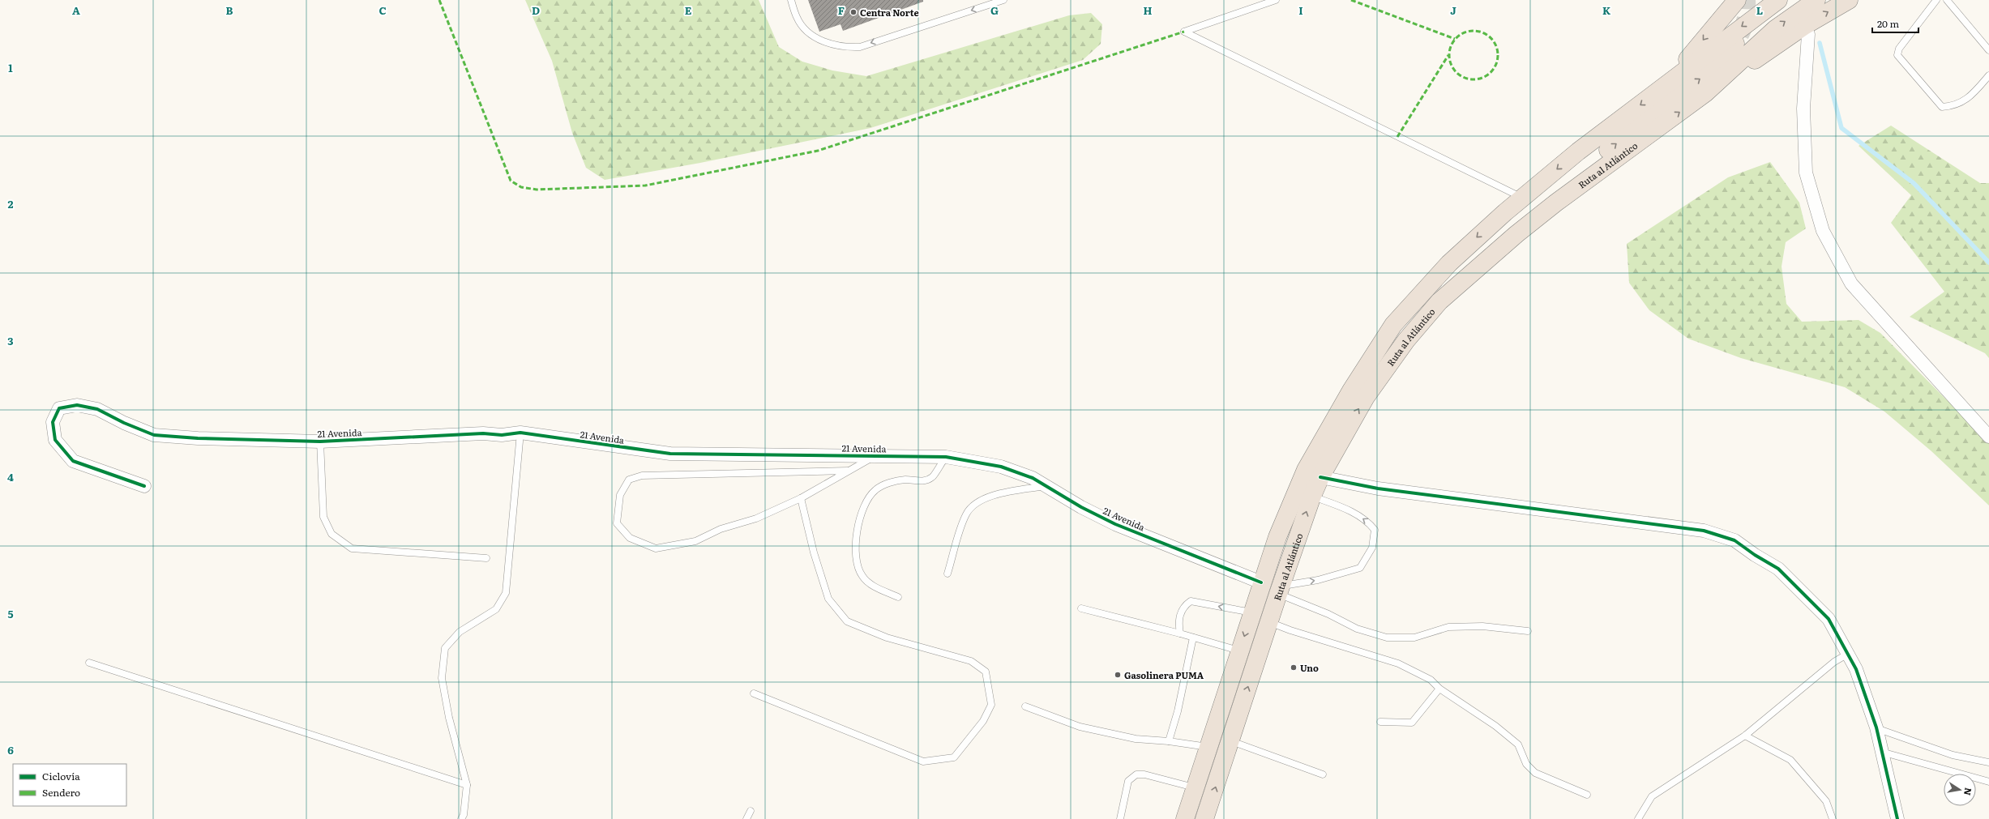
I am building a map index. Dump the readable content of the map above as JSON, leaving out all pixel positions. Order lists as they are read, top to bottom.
{
  "streets": {
    "highway": ["Ruta al Atlántico"],
    "street": ["21 Avenida"]
  },
  "crossings": [
    ["Ruta al Atlántico", "21 Avenida"]
  ],
  "places": ["Centra Norte", "Uno", "Gasolinera PUMA"],
  "legend": ["Ciclovía", "Sendero"],
  "scale_bar": "20 m",
  "north": "right",
  "grid": {
    "columns": [
      "A",
      "B",
      "C",
      "D",
      "E",
      "F",
      "G",
      "H",
      "I",
      "J",
      "K",
      "L"
    ],
    "rows": [
      "1",
      "2",
      "3",
      "4",
      "5",
      "6"
    ]
  }
}
